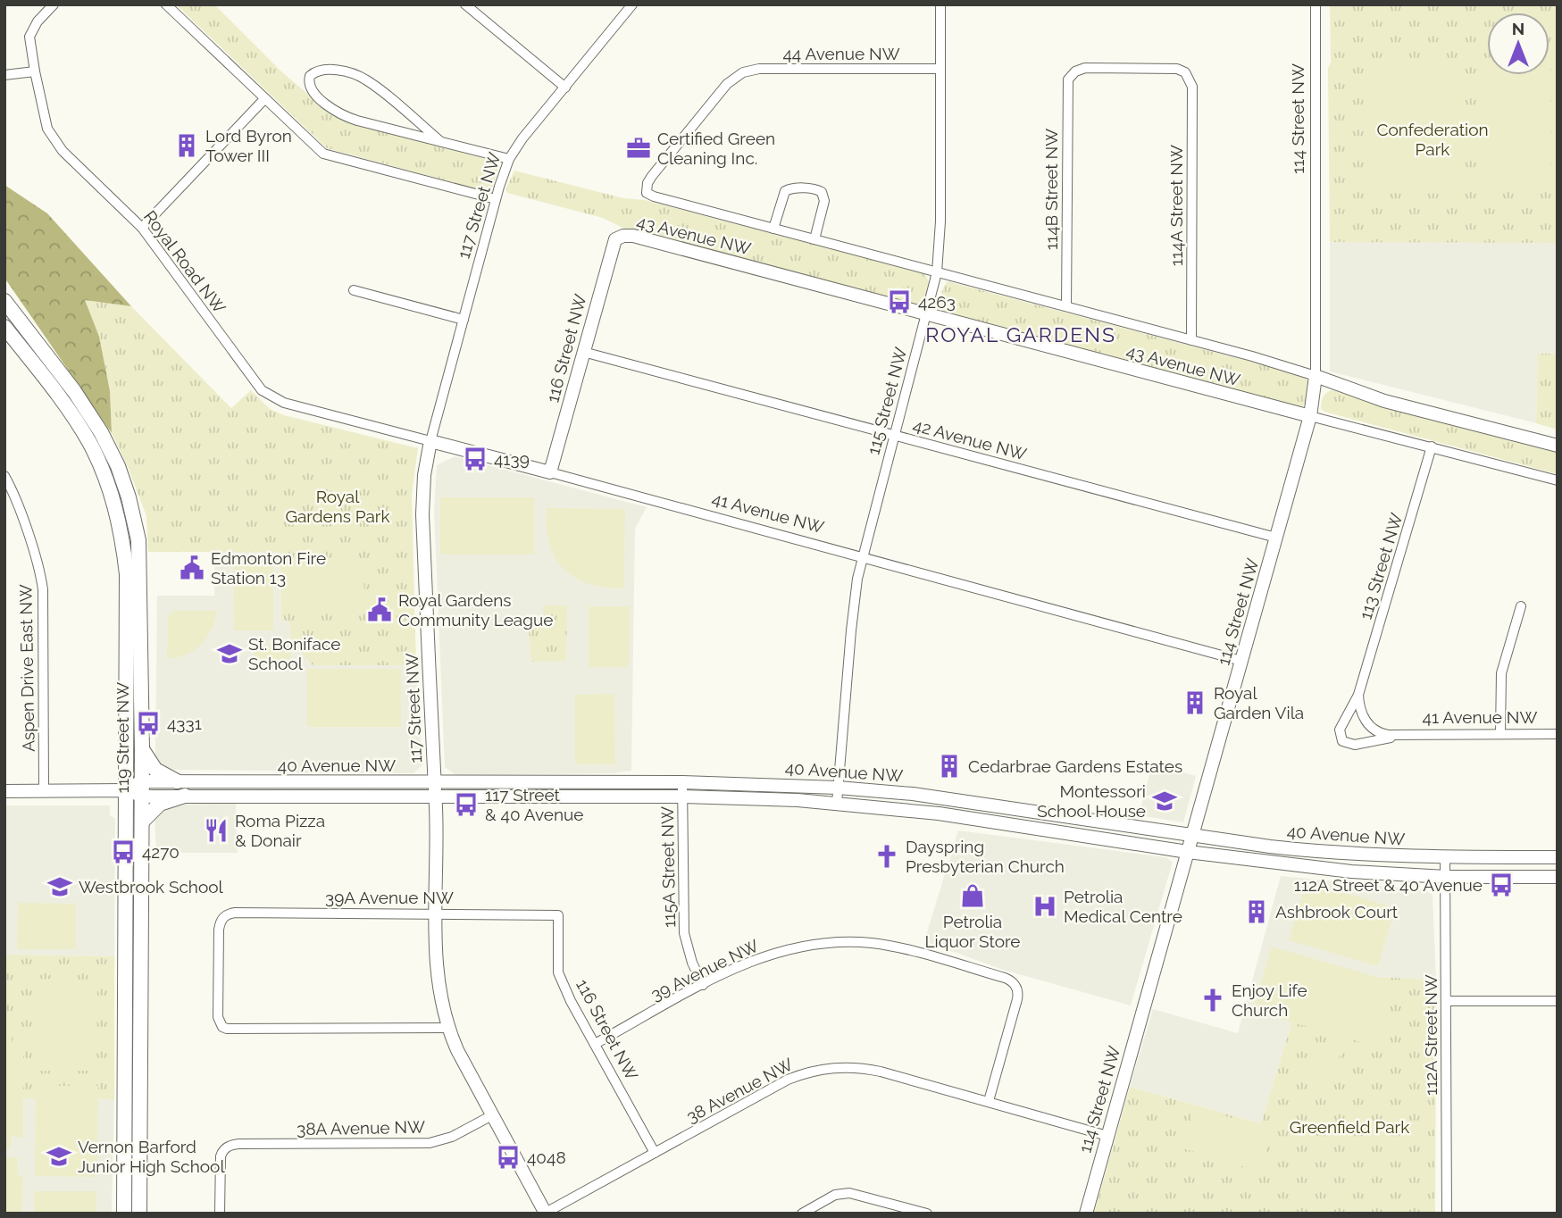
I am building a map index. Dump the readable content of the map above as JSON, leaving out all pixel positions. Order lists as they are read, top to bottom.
{
  "streets": {
    "main road": ["119 Street NW"],
    "street": [
      "44 Avenue NW",
      "114 Street NW",
      "114B Street NW",
      "117 Street NW",
      "114A Street NW",
      "43 Avenue NW",
      "Royal Road NW",
      "116 Street NW",
      "115 Street NW",
      "42 Avenue NW",
      "41 Avenue NW",
      "113 Street NW",
      "Aspen Drive East NW",
      "40 Avenue NW",
      "115A Street NW",
      "39A Avenue NW",
      "39 Avenue NW",
      "112A Street NW",
      "38 Avenue NW",
      "38A Avenue NW"
    ]
  },
  "crossings": [
    ["44 Avenue NW", "43 Avenue NW"],
    ["44 Avenue NW", "115 Street NW"],
    ["114 Street NW", "43 Avenue NW"],
    ["114 Street NW", "42 Avenue NW"],
    ["114 Street NW", "41 Avenue NW"],
    ["114 Street NW", "40 Avenue NW"],
    ["114 Street NW", "38 Avenue NW"],
    ["114B Street NW", "114A Street NW"],
    ["114B Street NW", "43 Avenue NW"],
    ["117 Street NW", "41 Avenue NW"],
    ["117 Street NW", "40 Avenue NW"],
    ["117 Street NW", "39A Avenue NW"],
    ["117 Street NW", "38 Avenue NW"],
    ["117 Street NW", "38A Avenue NW"],
    ["114A Street NW", "43 Avenue NW"],
    ["43 Avenue NW", "116 Street NW"],
    ["43 Avenue NW", "115 Street NW"],
    ["43 Avenue NW", "113 Street NW"],
    ["Royal Road NW", "41 Avenue NW"],
    ["116 Street NW", "42 Avenue NW"],
    ["116 Street NW", "41 Avenue NW"],
    ["116 Street NW", "39A Avenue NW"],
    ["116 Street NW", "39 Avenue NW"],
    ["116 Street NW", "38 Avenue NW"],
    ["115 Street NW", "42 Avenue NW"],
    ["115 Street NW", "41 Avenue NW"],
    ["115 Street NW", "40 Avenue NW"],
    ["41 Avenue NW", "113 Street NW"],
    ["Aspen Drive East NW", "40 Avenue NW"],
    ["119 Street NW", "40 Avenue NW"],
    ["40 Avenue NW", "115A Street NW"],
    ["40 Avenue NW", "112A Street NW"],
    ["115A Street NW", "39 Avenue NW"],
    ["39 Avenue NW", "38 Avenue NW"]
  ],
  "districts": ["ROYAL GARDENS"],
  "parks": ["Confederation Park", "Royal Gardens Park", "Greenfield Park"],
  "places": {
    "building": [
      "Lord Byron Tower III",
      "Royal Garden Vila",
      "Cedarbrae Gardens Estates",
      "Ashbrook Court"
    ],
    "office": ["Certified Green Cleaning Inc."],
    "bus stop": [
      "4263",
      "4139",
      "4331",
      "117 Street & 40 Avenue",
      "4270",
      "112A Street & 40 Avenue",
      "4048"
    ],
    "public building": ["Edmonton Fire Station 13", "Royal Gardens Community League"],
    "school or university": [
      "St. Boniface School",
      "Montessori School House",
      "Westbrook School",
      "Vernon Barford Junior High School"
    ],
    "restaurant": ["Roma Pizza & Donair"],
    "church": ["Dayspring Presbyterian Church", "Enjoy Life Church"],
    "shop": ["Petrolia Liquor Store"],
    "hospital": ["Petrolia Medical Centre"]
  },
  "north": "top"
}
